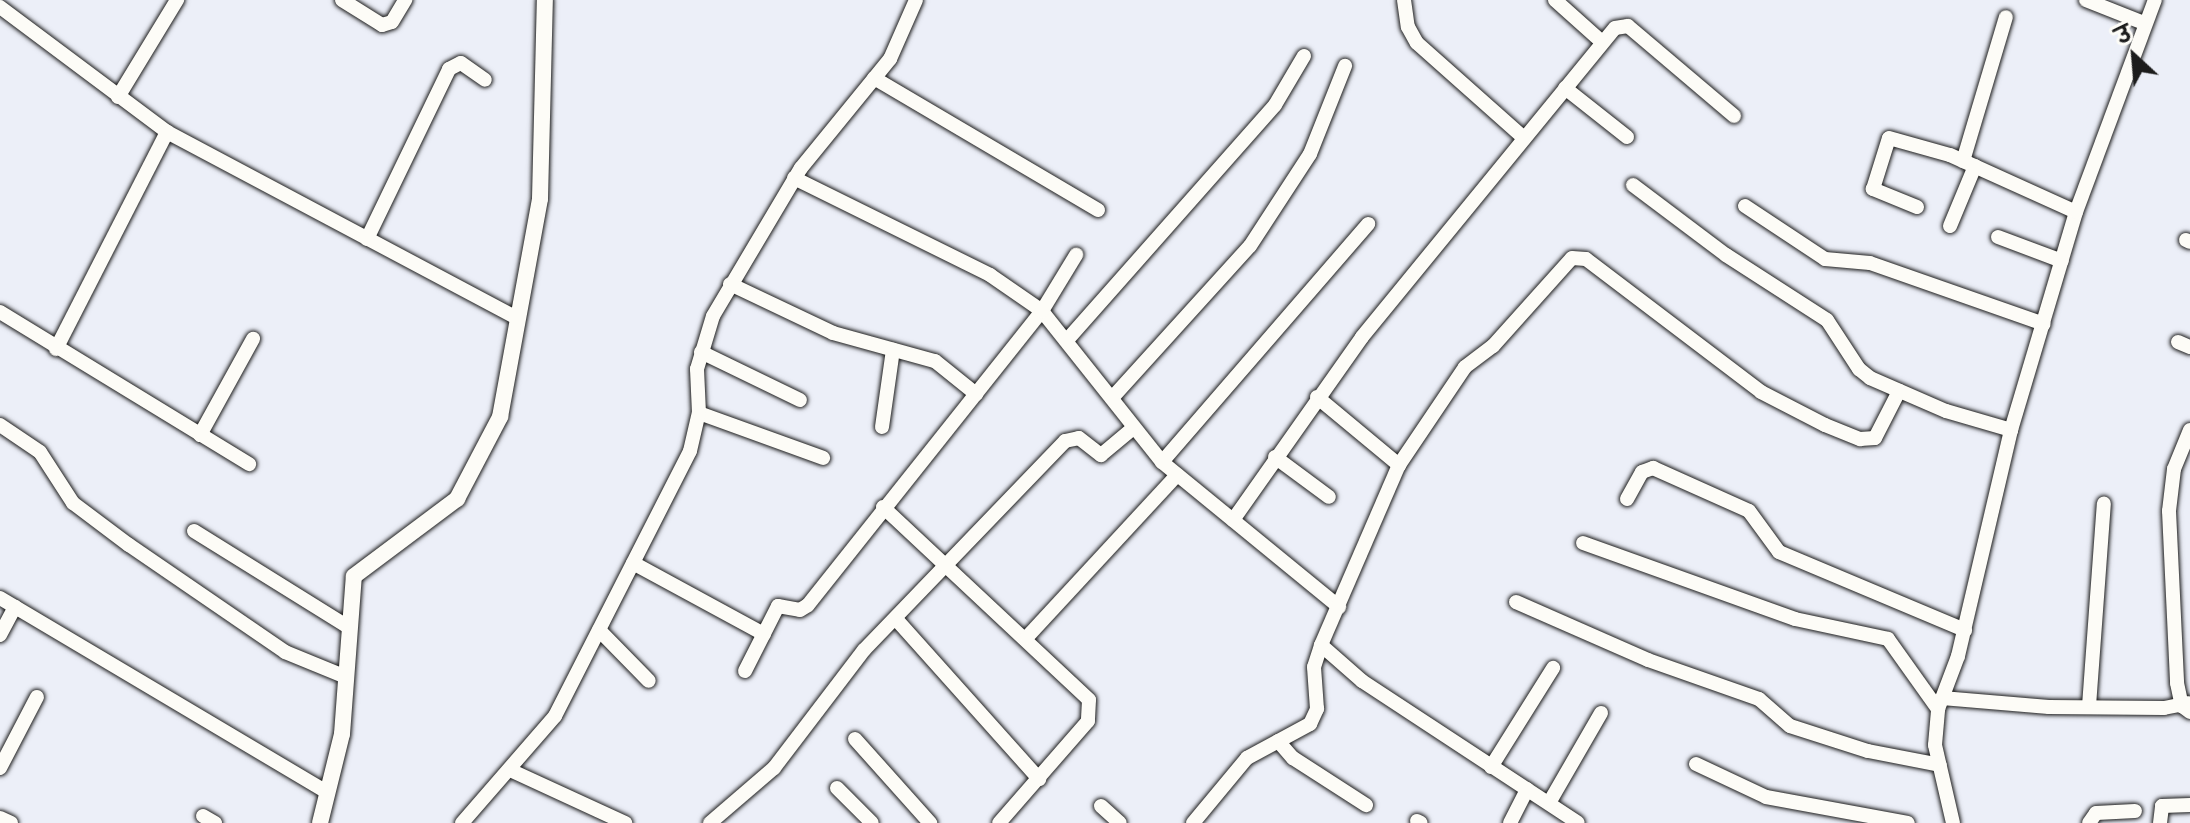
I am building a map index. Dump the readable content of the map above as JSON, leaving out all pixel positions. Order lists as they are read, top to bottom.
{
  "north": "top left"
}
